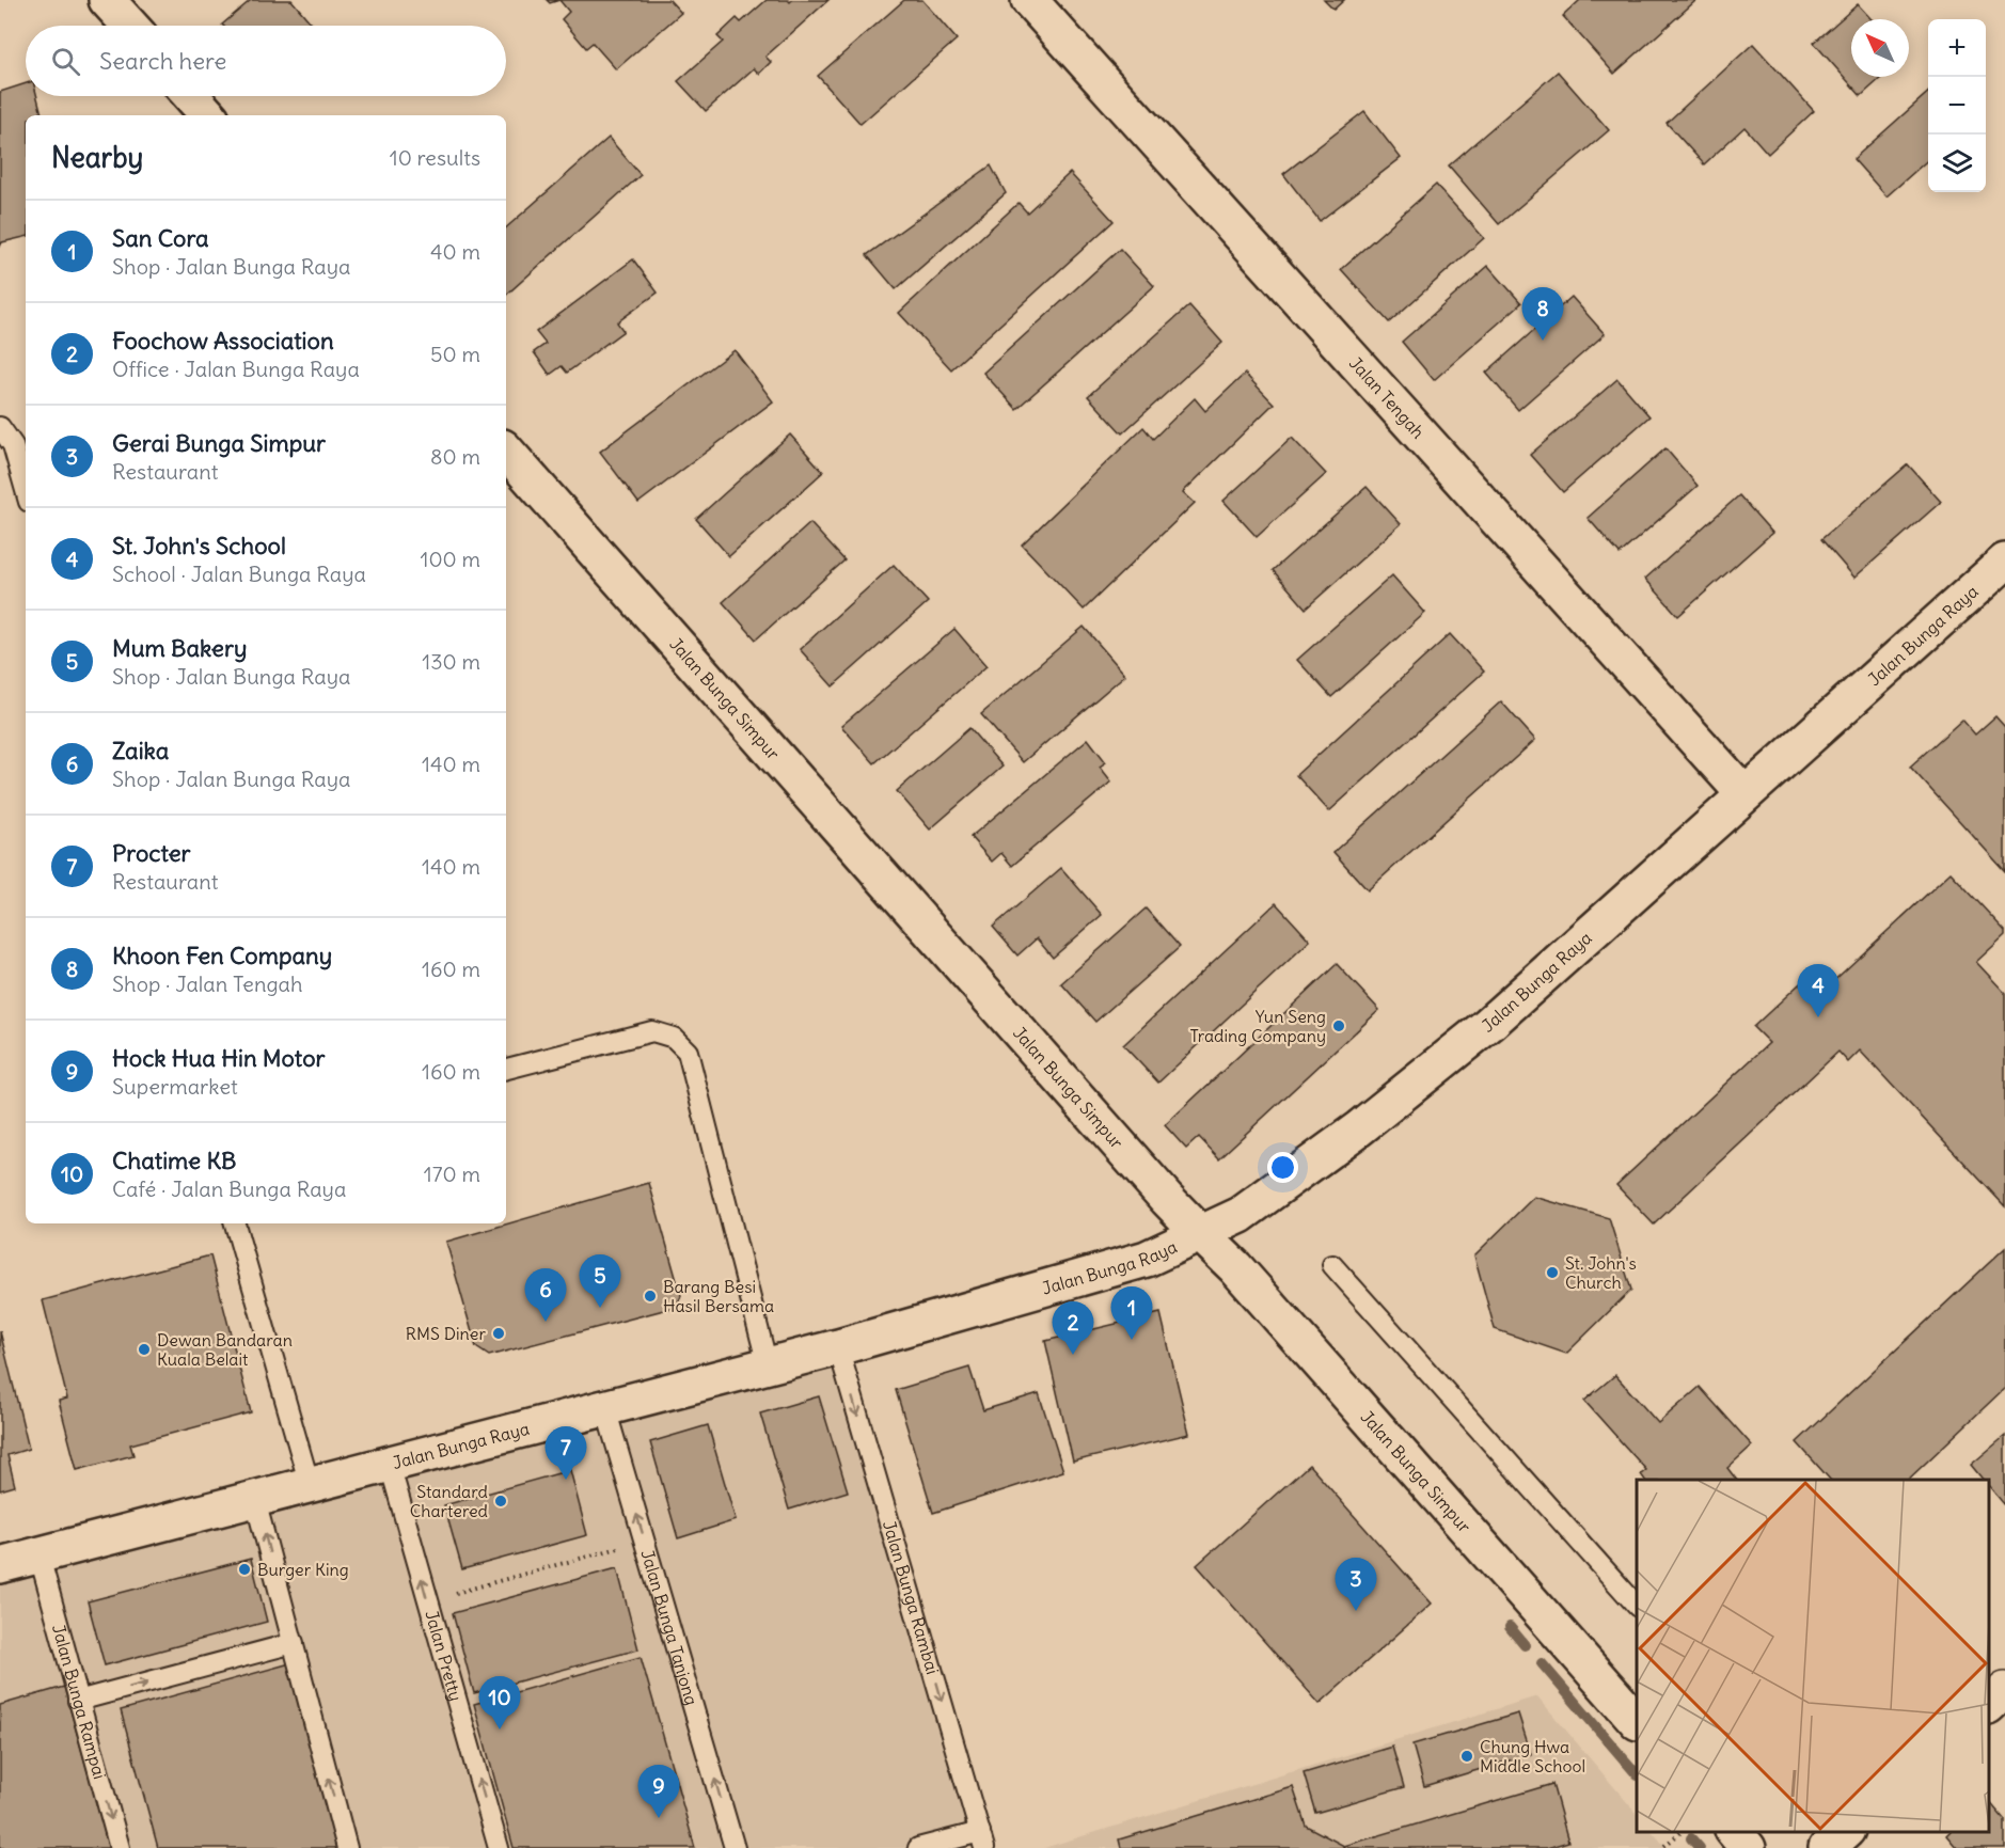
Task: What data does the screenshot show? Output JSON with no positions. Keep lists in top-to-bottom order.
{
  "streets": {
    "street": ["Jalan Tengah", "Jalan Bunga Raya", "Jalan Bunga Simpur"],
    "lane": [
      "Jalan Bunga Rambai",
      "Jalan Bunga Tanjong",
      "Jalan Pretty",
      "Jalan Bunga Rampai"
    ]
  },
  "crossings": [
    ["Jalan Tengah", "Jalan Bunga Raya"],
    ["Jalan Bunga Raya", "Jalan Bunga Simpur"],
    ["Jalan Bunga Raya", "Jalan Bunga Rambai"],
    ["Jalan Bunga Raya", "Jalan Bunga Tanjong"],
    ["Jalan Bunga Raya", "Jalan Pretty"],
    ["Jalan Bunga Raya", "Jalan Bunga Rampai"]
  ],
  "one_way": ["Jalan Bunga Rambai", "Jalan Bunga Tanjong", "Jalan Bunga Rampai"],
  "places": [
    "Yun Seng Trading Company",
    "St. John's Church",
    "Barang Besi Hasil Bersama",
    "RMS Diner",
    "Dewan Bandaran Kuala Belait",
    "Standard Chartered",
    "Burger King",
    "Chung Hwa Middle School"
  ],
  "north": "top left",
  "page": {
    "map_buttons": ["+", "−"],
    "search": "Search here",
    "heading": ["Nearby", "10 results"],
    "list": [
      {
        "mark": "1",
        "name": "San Cora",
        "note": "Shop · Jalan Bunga Raya",
        "value": "40 m"
      },
      {
        "mark": "2",
        "name": "Foochow Association",
        "note": "Office · Jalan Bunga Raya",
        "value": "50 m"
      },
      {
        "mark": "3",
        "name": "Gerai Bunga Simpur",
        "note": "Restaurant",
        "value": "80 m"
      },
      {
        "mark": "4",
        "name": "St. John's School",
        "note": "School · Jalan Bunga Raya",
        "value": "100 m"
      },
      {
        "mark": "5",
        "name": "Mum Bakery",
        "note": "Shop · Jalan Bunga Raya",
        "value": "130 m"
      },
      {
        "mark": "6",
        "name": "Zaika",
        "note": "Shop · Jalan Bunga Raya",
        "value": "140 m"
      },
      {
        "mark": "7",
        "name": "Procter",
        "note": "Restaurant",
        "value": "140 m"
      },
      {
        "mark": "8",
        "name": "Khoon Fen Company",
        "note": "Shop · Jalan Tengah",
        "value": "160 m"
      },
      {
        "mark": "9",
        "name": "Hock Hua Hin Motor",
        "note": "Supermarket",
        "value": "160 m"
      },
      {
        "mark": "10",
        "name": "Chatime KB",
        "note": "Café · Jalan Bunga Raya",
        "value": "170 m"
      }
    ],
    "pins": [
      "8",
      "4",
      "5",
      "6",
      "1",
      "2",
      "7",
      "3",
      "10",
      "9"
    ]
  }
}
